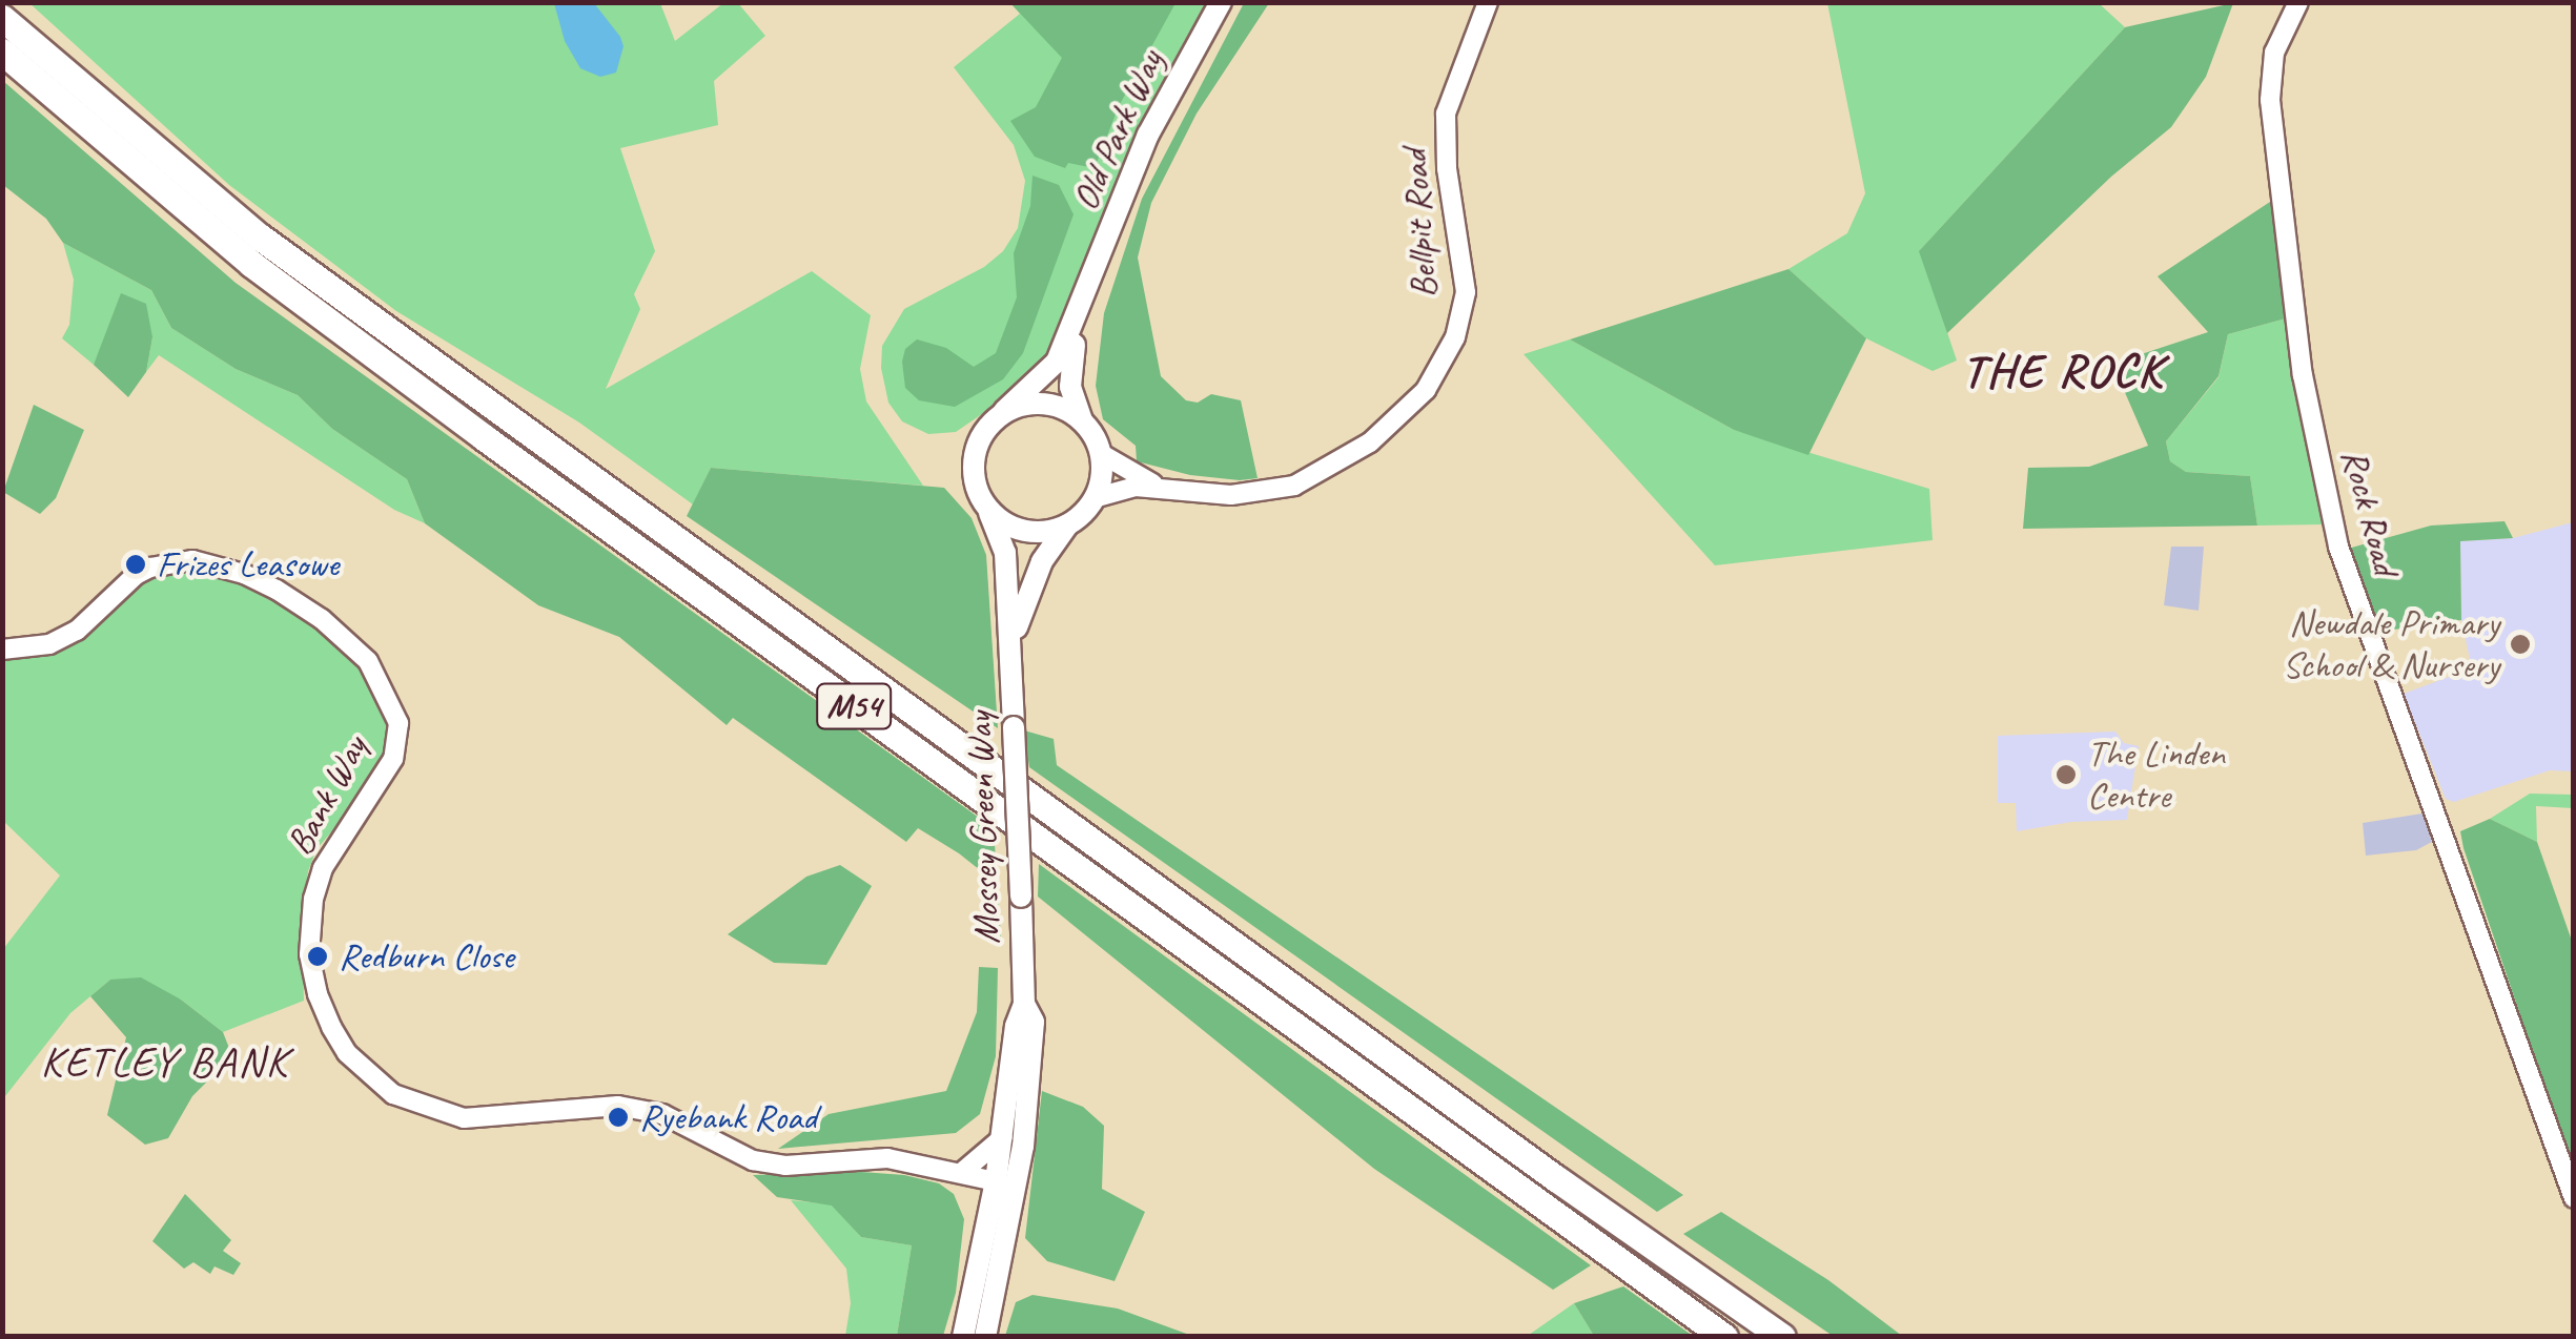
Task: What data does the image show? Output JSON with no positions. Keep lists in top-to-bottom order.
{
  "streets": {
    "highway": ["M54"],
    "main road": ["Old Park Way", "Mossey Green Way"],
    "street": ["Bellpit Road", "Rock Road", "Bank Way"]
  },
  "crossings": [
    ["Old Park Way", "Bellpit Road"],
    ["Old Park Way", "Mossey Green Way"],
    ["Bellpit Road", "Mossey Green Way"],
    ["Bank Way", "Mossey Green Way"]
  ],
  "districts": ["THE ROCK", "KETLEY BANK"],
  "places": [
    "Frizes Leasowe",
    "Newdale Primary School & Nursery",
    "The Linden Centre",
    "Redburn Close",
    "Ryebank Road"
  ]
}
